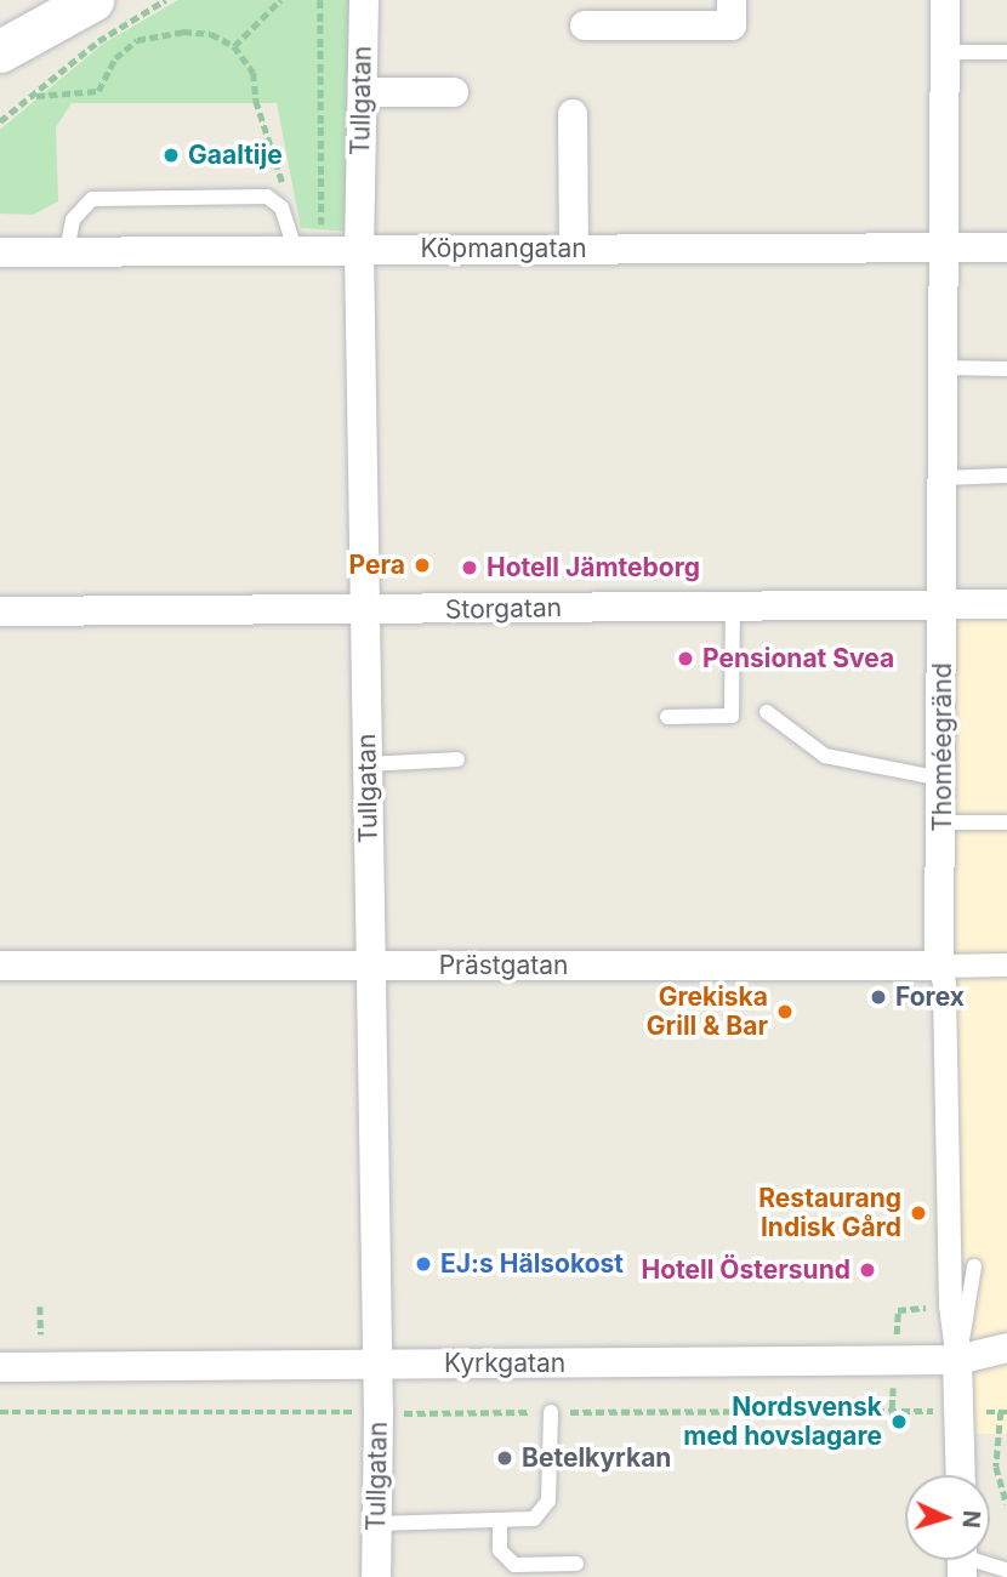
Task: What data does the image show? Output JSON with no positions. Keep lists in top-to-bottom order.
{
  "streets": {
    "street": [
      "Tullgatan",
      "Köpmangatan",
      "Storgatan",
      "Thoméegränd",
      "Prästgatan",
      "Kyrkgatan"
    ]
  },
  "crossings": [
    ["Tullgatan", "Köpmangatan"],
    ["Tullgatan", "Storgatan"],
    ["Tullgatan", "Prästgatan"],
    ["Tullgatan", "Kyrkgatan"],
    ["Köpmangatan", "Thoméegränd"],
    ["Storgatan", "Thoméegränd"],
    ["Thoméegränd", "Prästgatan"],
    ["Thoméegränd", "Kyrkgatan"]
  ],
  "places": [
    "Gaaltije",
    "Pera",
    "Hotell Jämteborg",
    "Pensionat Svea",
    "Forex",
    "Grekiska Grill & Bar",
    "Restaurang Indisk Gård",
    "EJ:s Hälsokost",
    "Hotell Östersund",
    "Nordsvensk med hovslagare",
    "Betelkyrkan"
  ],
  "north": "right"
}
